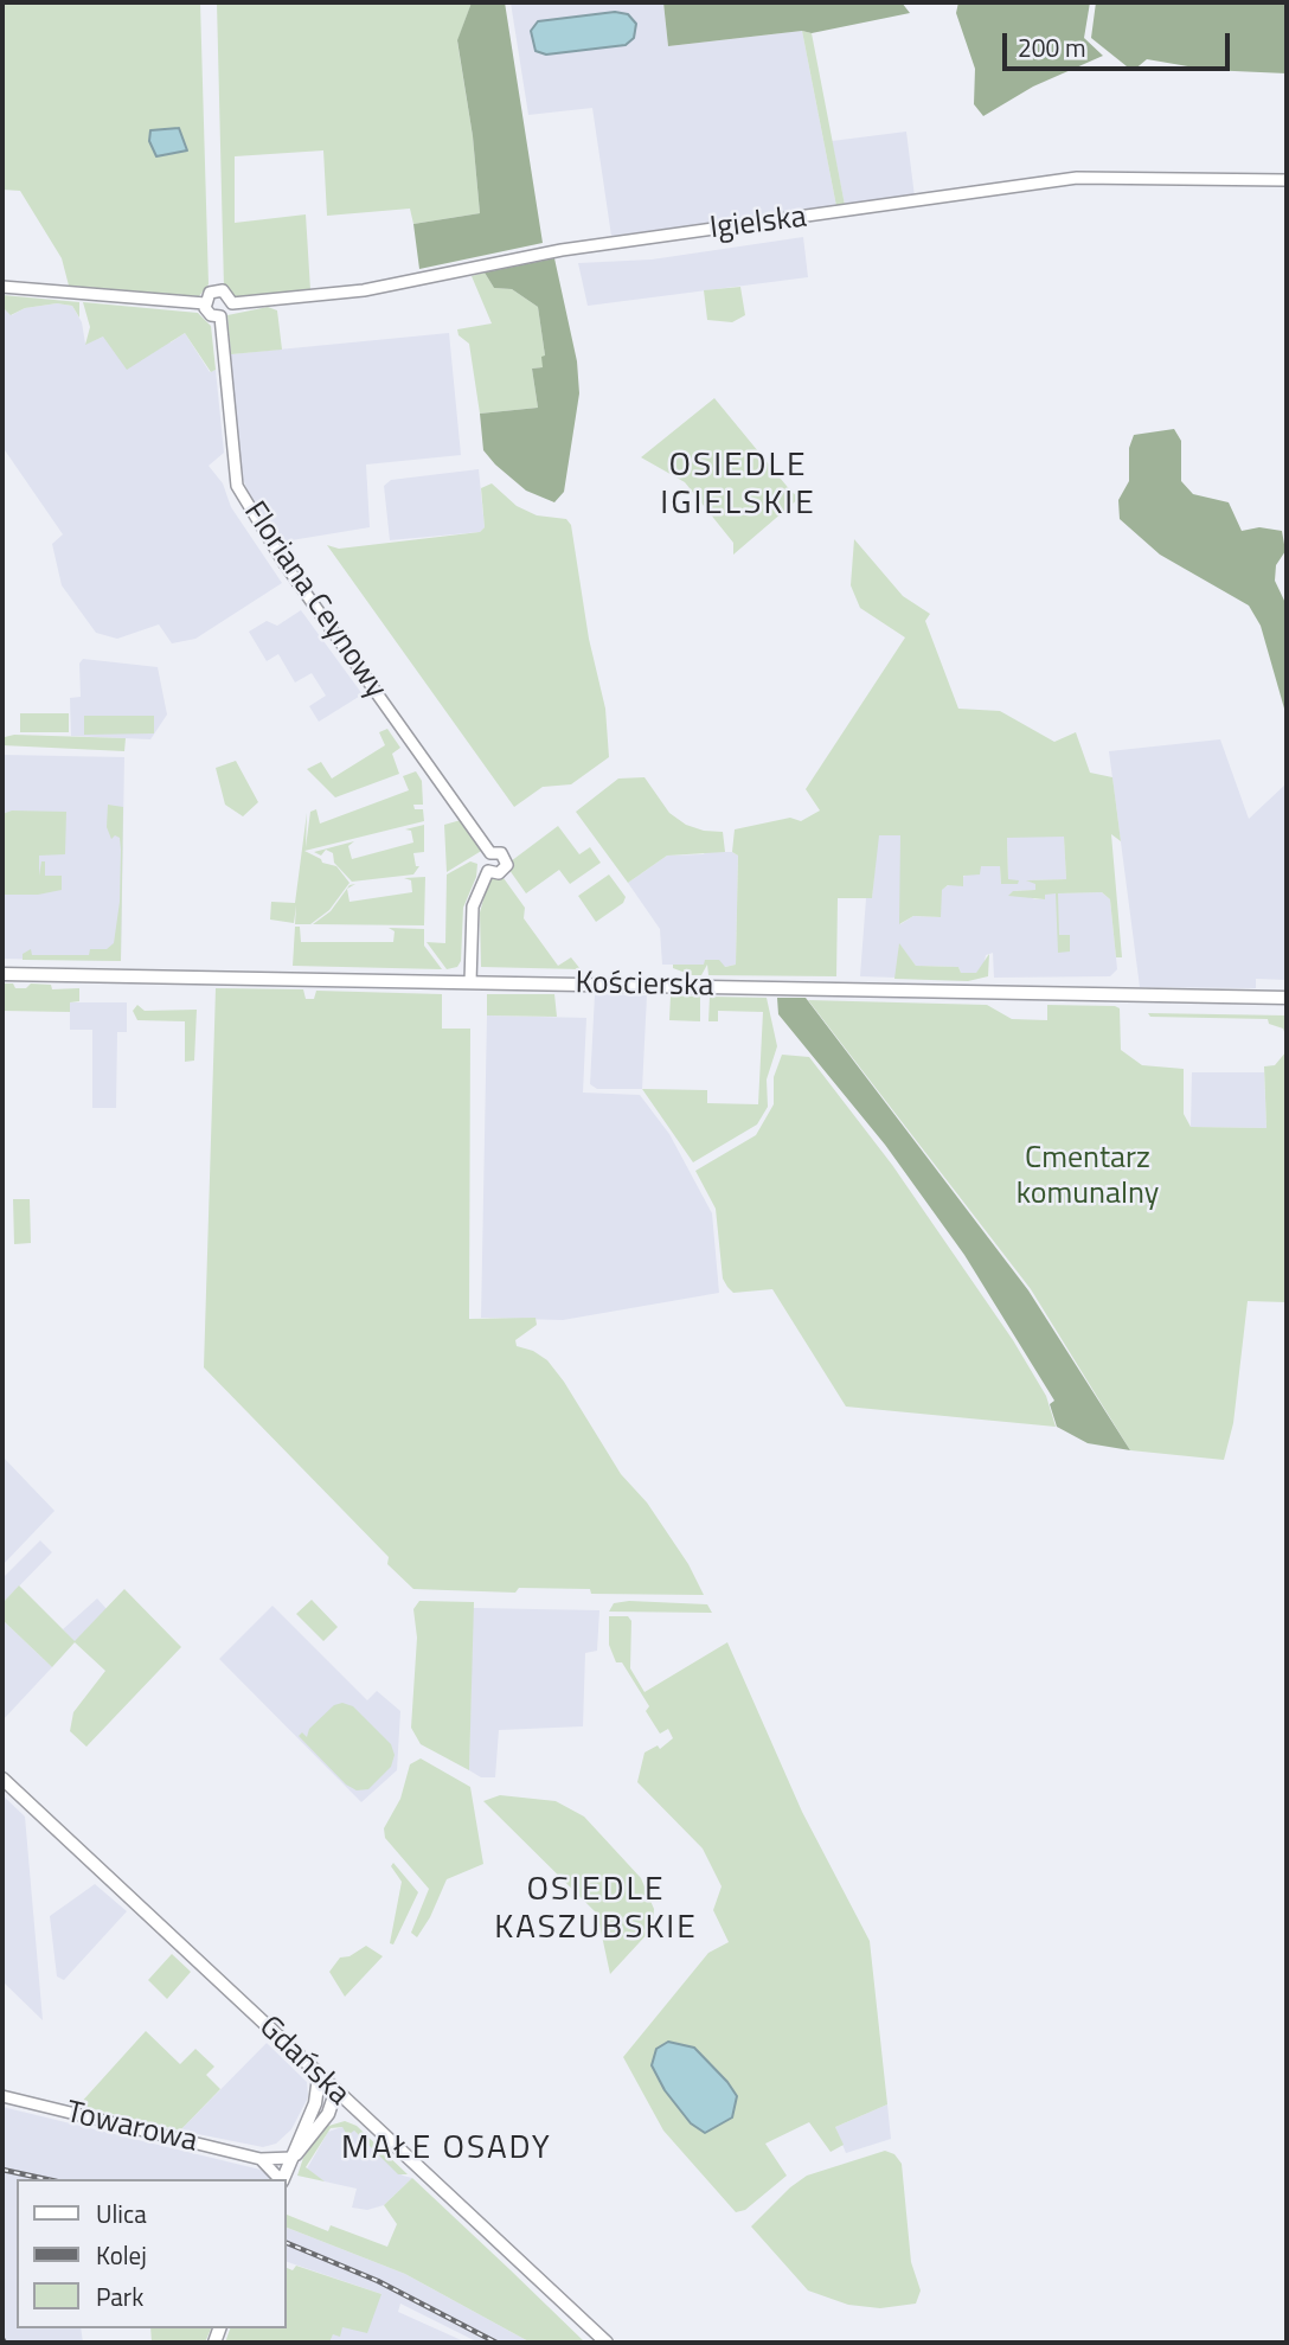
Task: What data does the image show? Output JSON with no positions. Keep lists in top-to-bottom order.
{
  "streets": {
    "main road": ["Kościerska", "Gdańska"],
    "street": ["Igielska", "Floriana Ceynowy", "Towarowa"]
  },
  "crossings": [
    ["Igielska", "Floriana Ceynowy"]
  ],
  "districts": ["OSIEDLE IGIELSKIE", "OSIEDLE KASZUBSKIE", "MAŁE OSADY"],
  "parks": ["Cmentarz komunalny"],
  "legend": ["Ulica", "Kolej", "Park"],
  "scale_bar": "200 m"
}
